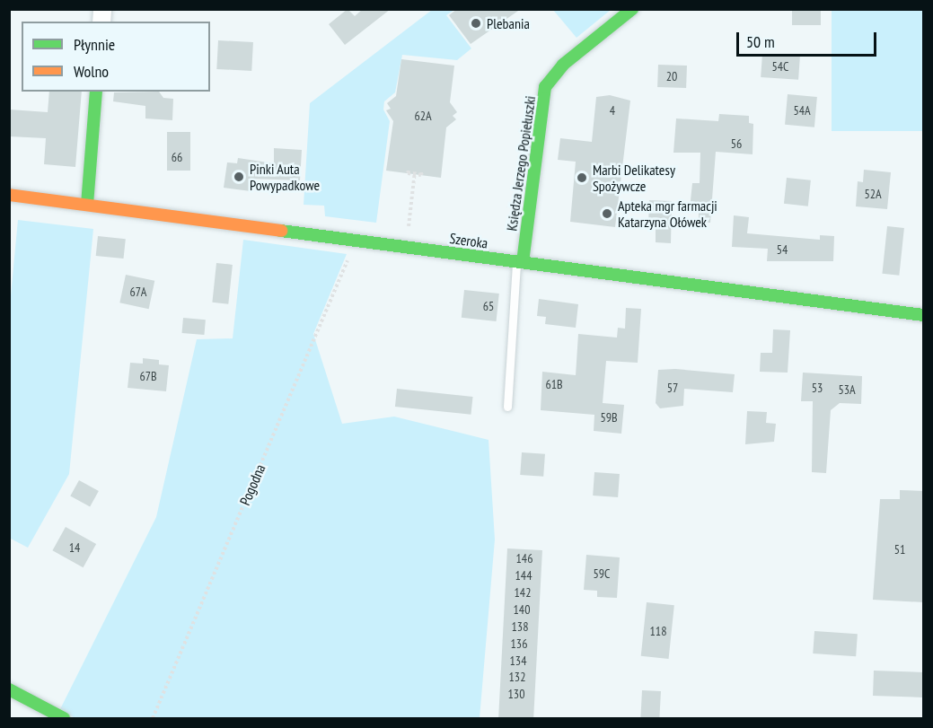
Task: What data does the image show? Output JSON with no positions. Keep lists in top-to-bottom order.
{
  "streets": {
    "street": ["Księdza Jerzego Popiełuszki", "Szeroka"],
    "path": ["Pogodna"]
  },
  "crossings": [
    ["Księdza Jerzego Popiełuszki", "Szeroka"]
  ],
  "places": [
    "Plebania",
    "Pinki Auta Powypadkowe",
    "Marbi Delikatesy Spożywcze",
    "Apteka mgr farmacji Katarzyna Ołówek"
  ],
  "house_numbers": [
    "54C",
    "20",
    "4",
    "54A",
    "62A",
    "56",
    "66",
    "52A",
    "54",
    "67A",
    "65",
    "67B",
    "61B",
    "57",
    "53",
    "53A",
    "59B",
    "14",
    "51",
    "146",
    "59C",
    "144",
    "142",
    "140",
    "138",
    "118",
    "136",
    "134",
    "132",
    "130"
  ],
  "legend": ["Płynnie", "Wolno"],
  "scale_bar": "50 m"
}
